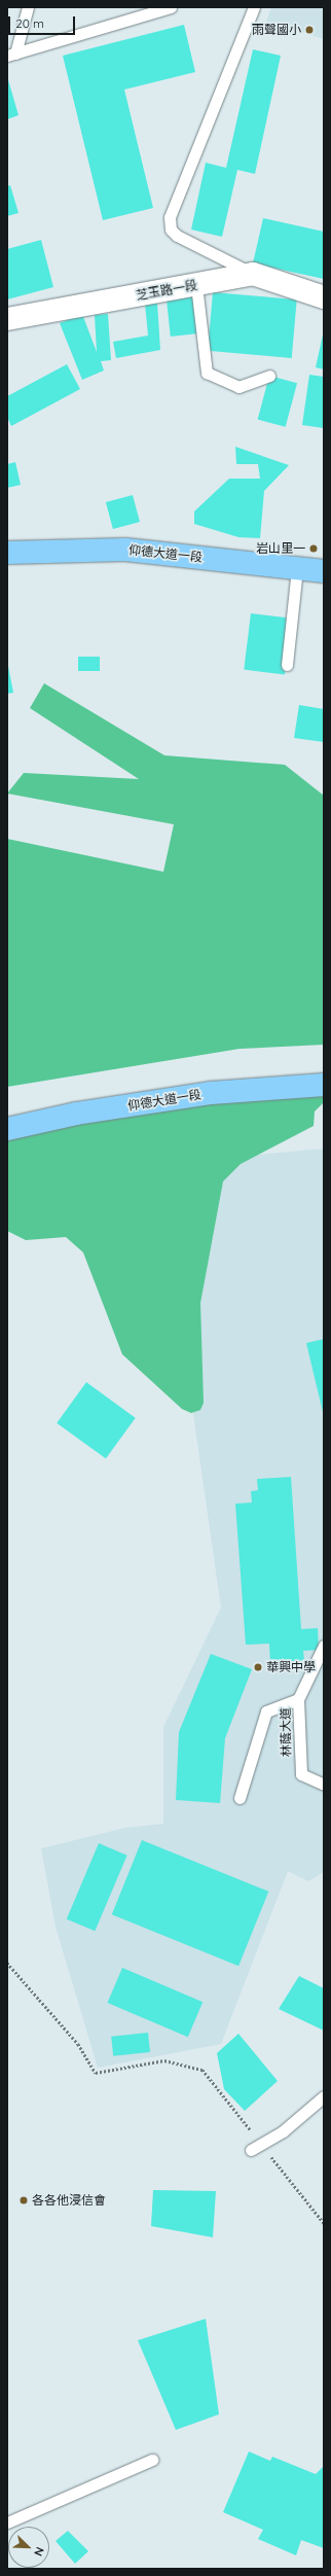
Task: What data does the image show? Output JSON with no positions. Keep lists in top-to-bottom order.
{
  "streets": {
    "main road": ["仰德大道一段"],
    "street": ["芝玉路一段"],
    "lane": ["林蔭大道"]
  },
  "places": [
    "雨聲國小",
    "岩山里一",
    "華興中學",
    "各各他浸信會"
  ],
  "scale_bar": "20 m",
  "north": "bottom right"
}
